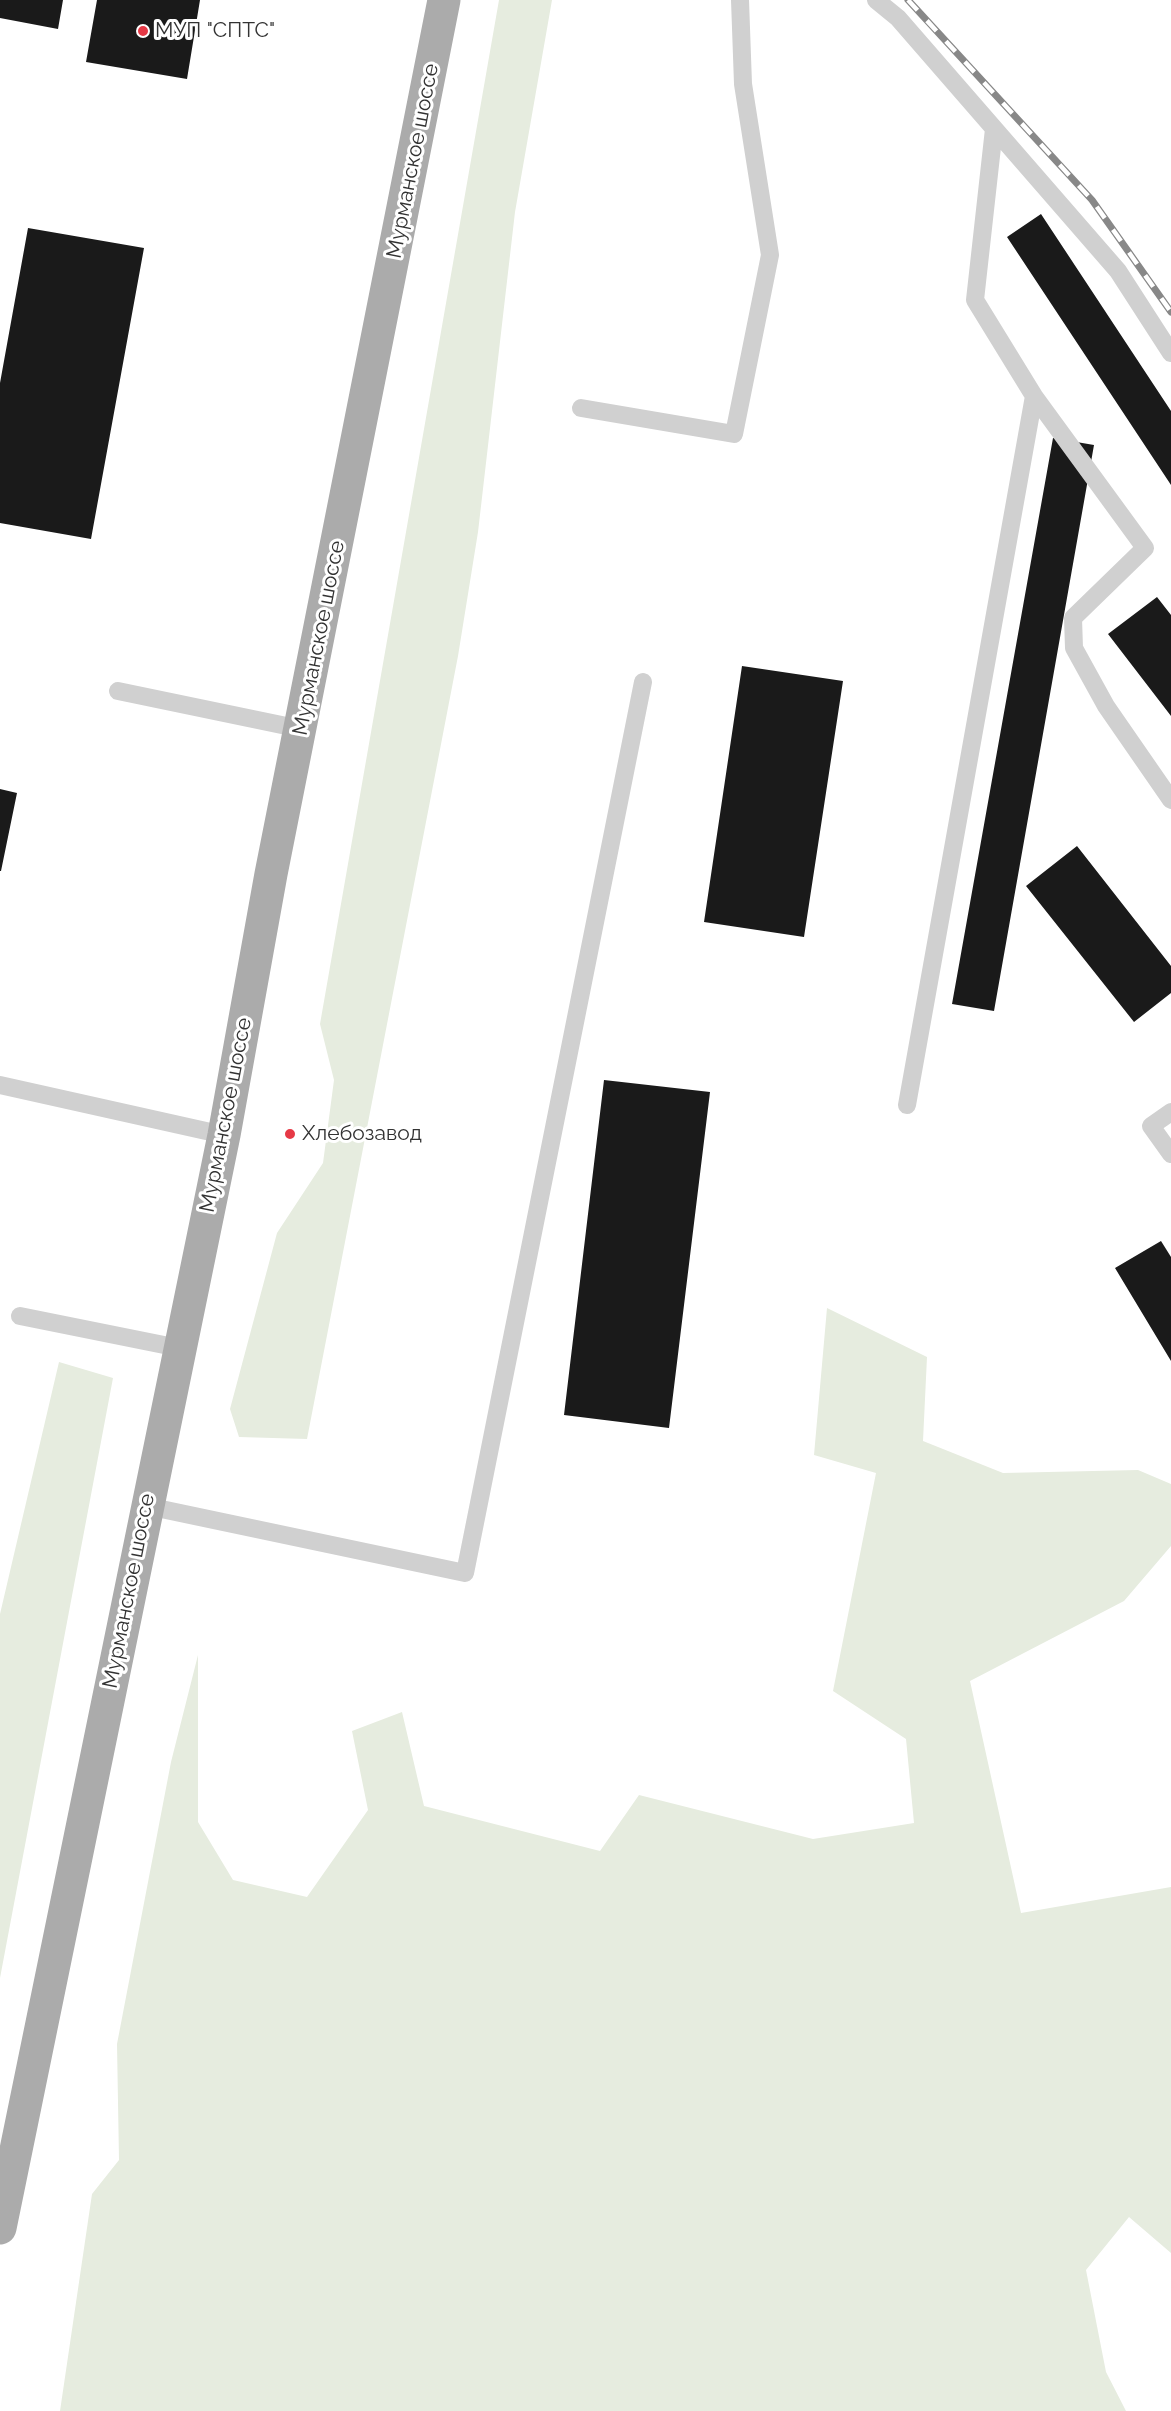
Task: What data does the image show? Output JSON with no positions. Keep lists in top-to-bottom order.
{
  "streets": {
    "main road": ["Мурманское шоссе"]
  },
  "places": ["МУП \"СПТС\"", "Хлебозавод"]
}
